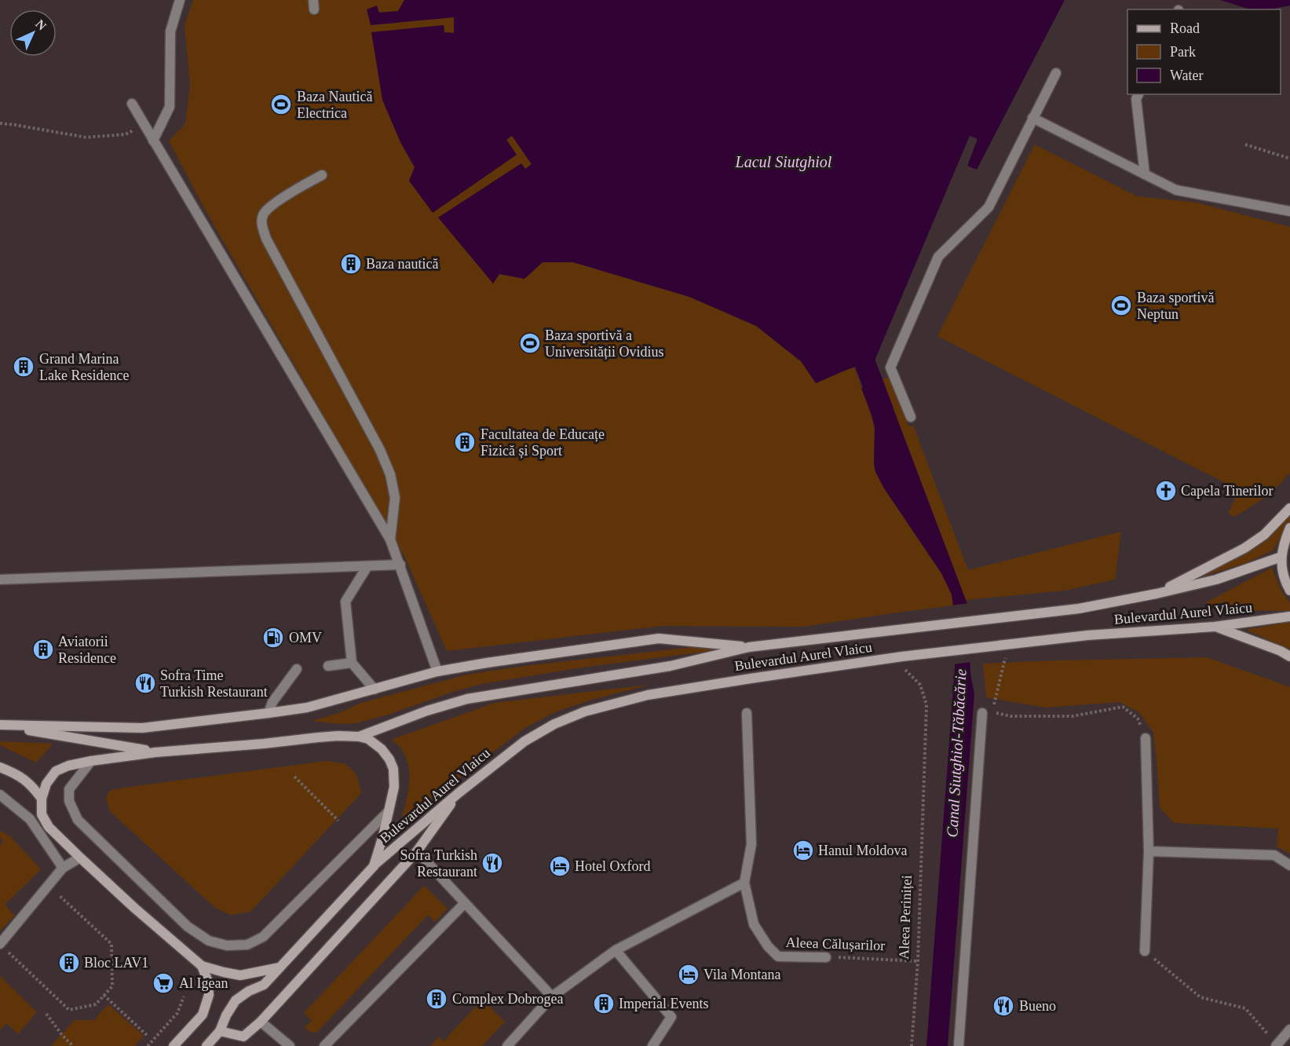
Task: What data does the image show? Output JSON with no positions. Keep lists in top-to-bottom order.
{
  "streets": {
    "main road": ["Bulevardul Aurel Vlaicu"],
    "street": ["Aleea Călușarilor"],
    "path": ["Aleea Periniței"]
  },
  "crossings": [
    ["Aleea Periniței", "Aleea Călușarilor"]
  ],
  "water": ["Lacul Siutghiol", "Canal Siutghiol-Tăbăcărie"],
  "places": {
    "sports": ["Baza Nautică Electrica", "Baza sportivă Neptun", "Baza sportivă a Universității Ovidius"],
    "building": [
      "Baza nautică",
      "Grand Marina Lake Residence",
      "Facultatea de Educațe Fizică și Sport",
      "Aviatorii Residence",
      "Bloc LAV1",
      "Complex Dobrogea",
      "Imperial Events"
    ],
    "church": ["Capela Tinerilor"],
    "fuel station": ["OMV"],
    "restaurant": ["Sofra Time Turkish Restaurant", "Sofra Turkish Restaurant", "Bueno"],
    "hotel": ["Hanul Moldova", "Hotel Oxford", "Vila Montana"],
    "supermarket": ["Al Igean"]
  },
  "legend": ["Road", "Park", "Water"],
  "north": "top right"
}
